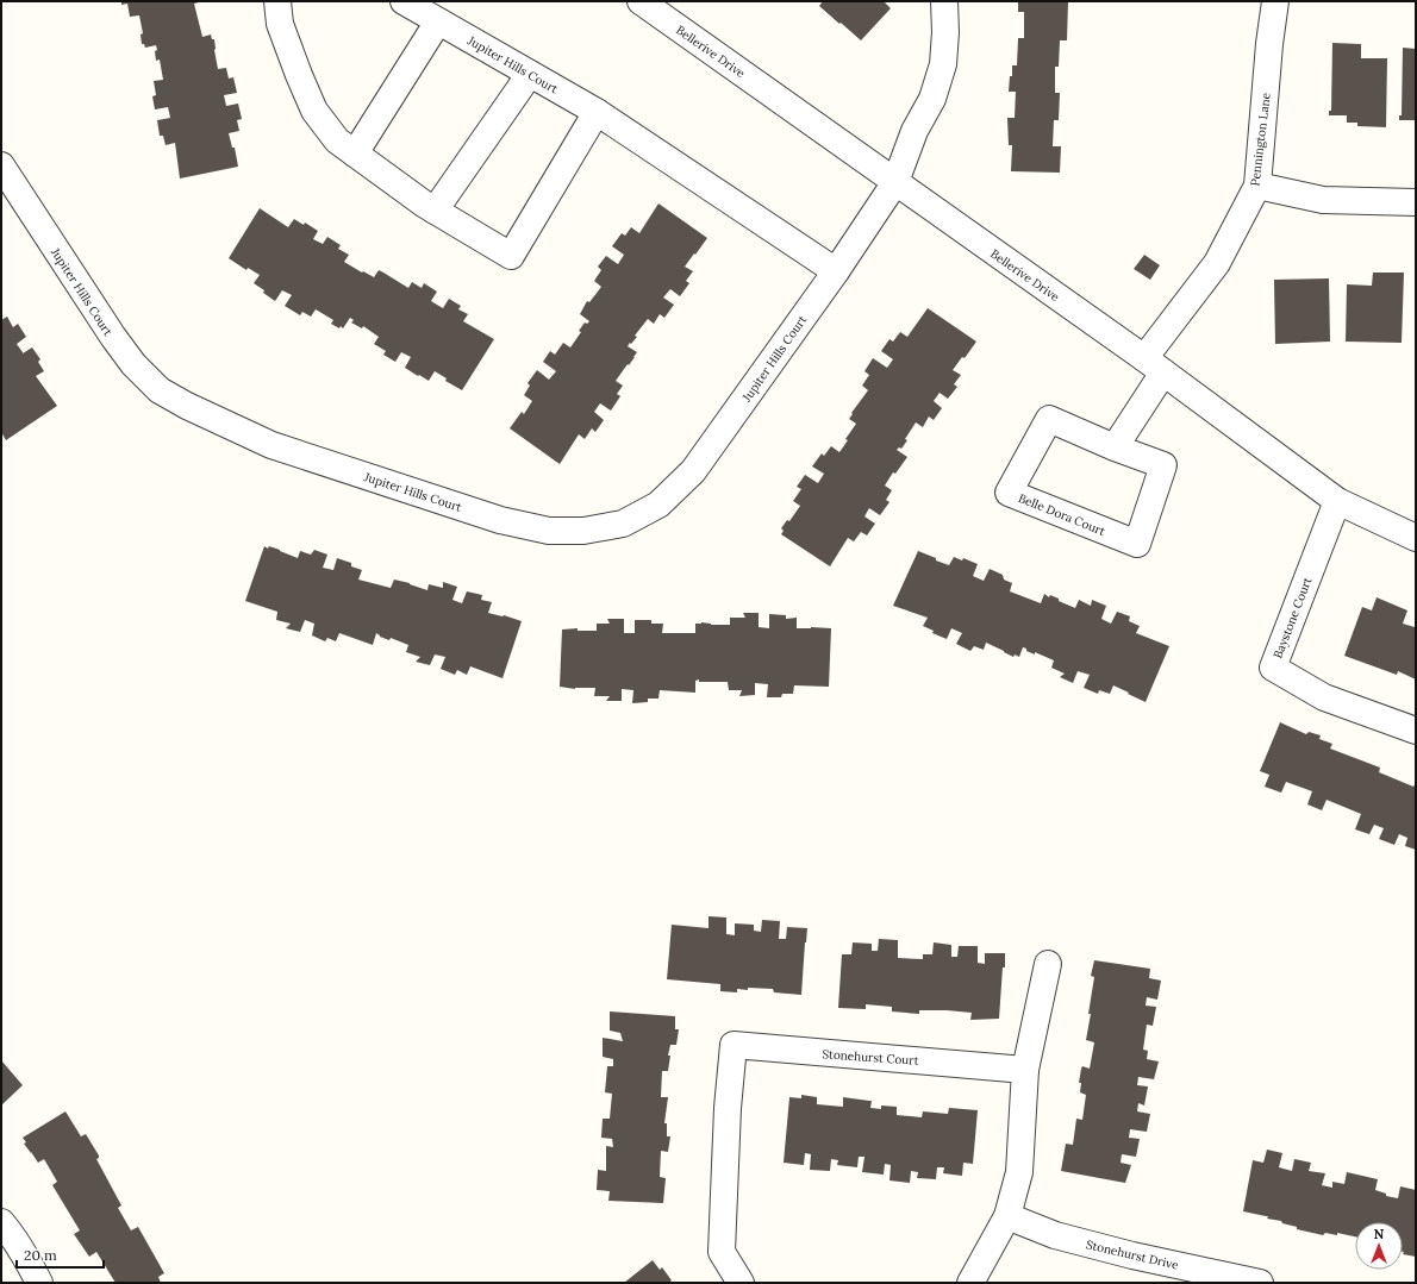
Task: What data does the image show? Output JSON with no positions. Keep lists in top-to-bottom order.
{
  "streets": {
    "street": [
      "Bellerive Drive",
      "Jupiter Hills Court",
      "Pennington Lane",
      "Belle Dora Court",
      "Baystone Court",
      "Stonehurst Court",
      "Stonehurst Drive"
    ]
  },
  "crossings": [
    ["Bellerive Drive", "Jupiter Hills Court"],
    ["Bellerive Drive", "Pennington Lane"],
    ["Bellerive Drive", "Baystone Court"]
  ],
  "scale_bar": "20 m",
  "north": "top"
}
